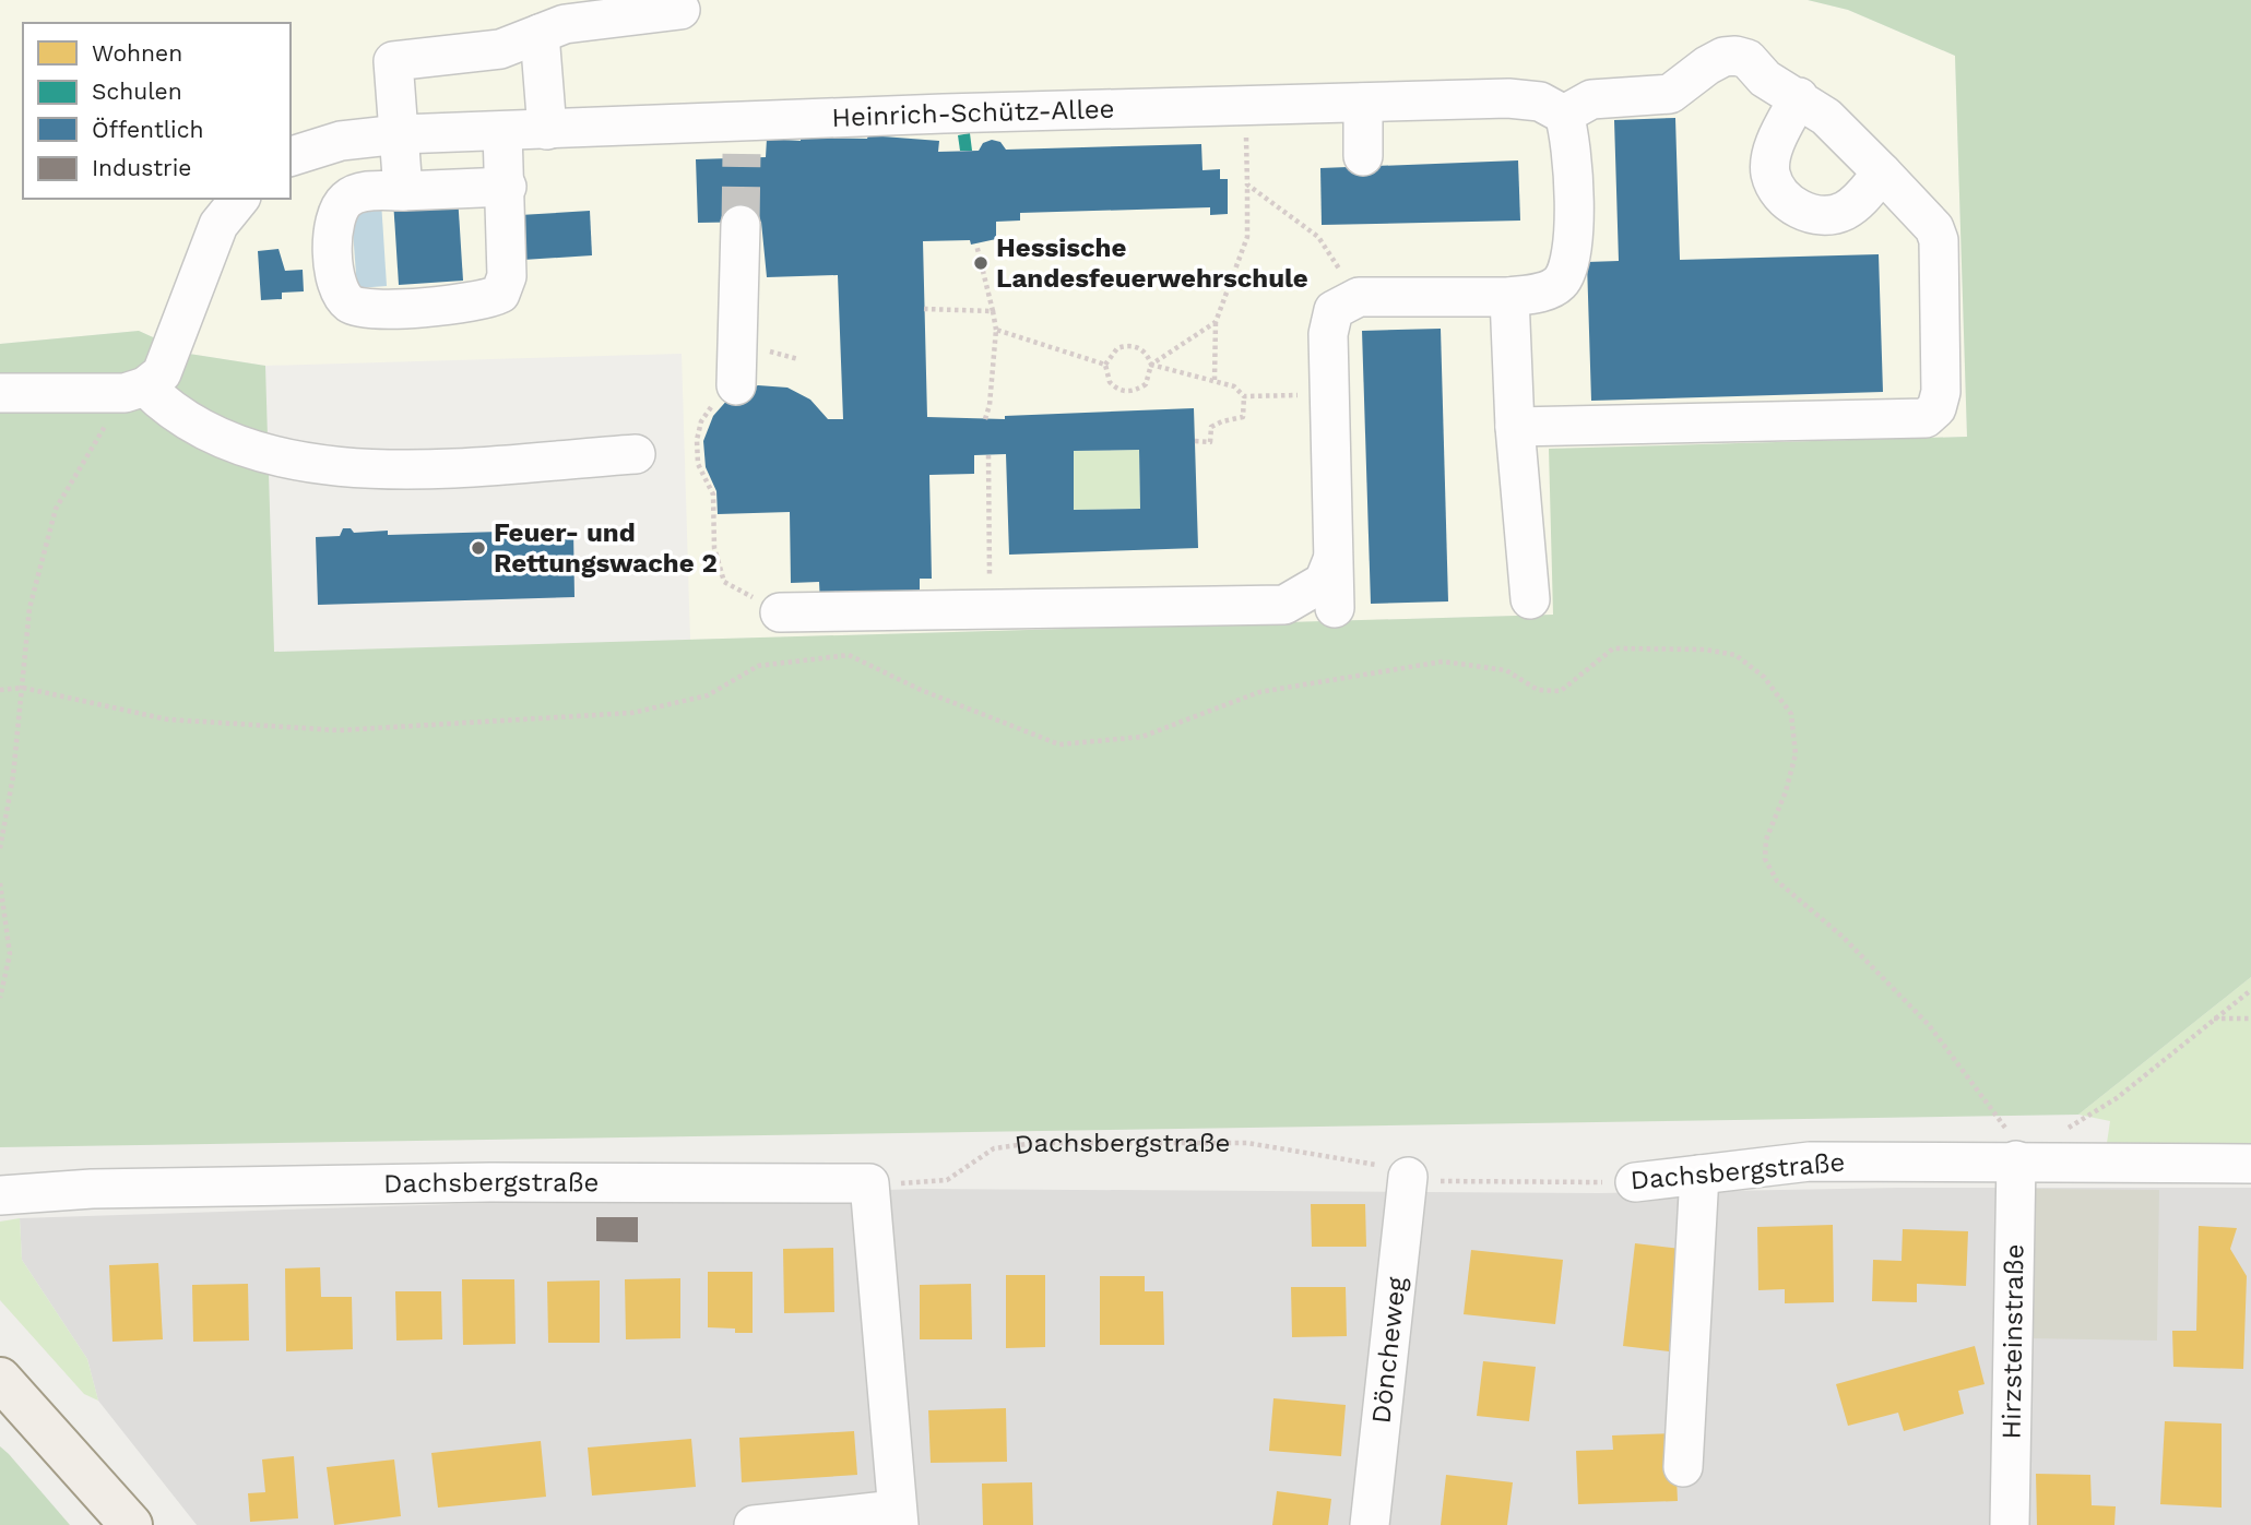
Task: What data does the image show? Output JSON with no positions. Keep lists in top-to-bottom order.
{
  "streets": {
    "street": [
      "Heinrich-Schütz-Allee",
      "Dachsbergstraße",
      "Hirzsteinstraße",
      "Döncheweg"
    ]
  },
  "crossings": [
    ["Dachsbergstraße", "Hirzsteinstraße"],
    ["Dachsbergstraße", "Döncheweg"]
  ],
  "places": ["Hessische Landesfeuerwehrschule", "Feuer- und Rettungswache 2"],
  "legend": [
    "Wohnen",
    "Schulen",
    "Öffentlich",
    "Industrie"
  ]
}
